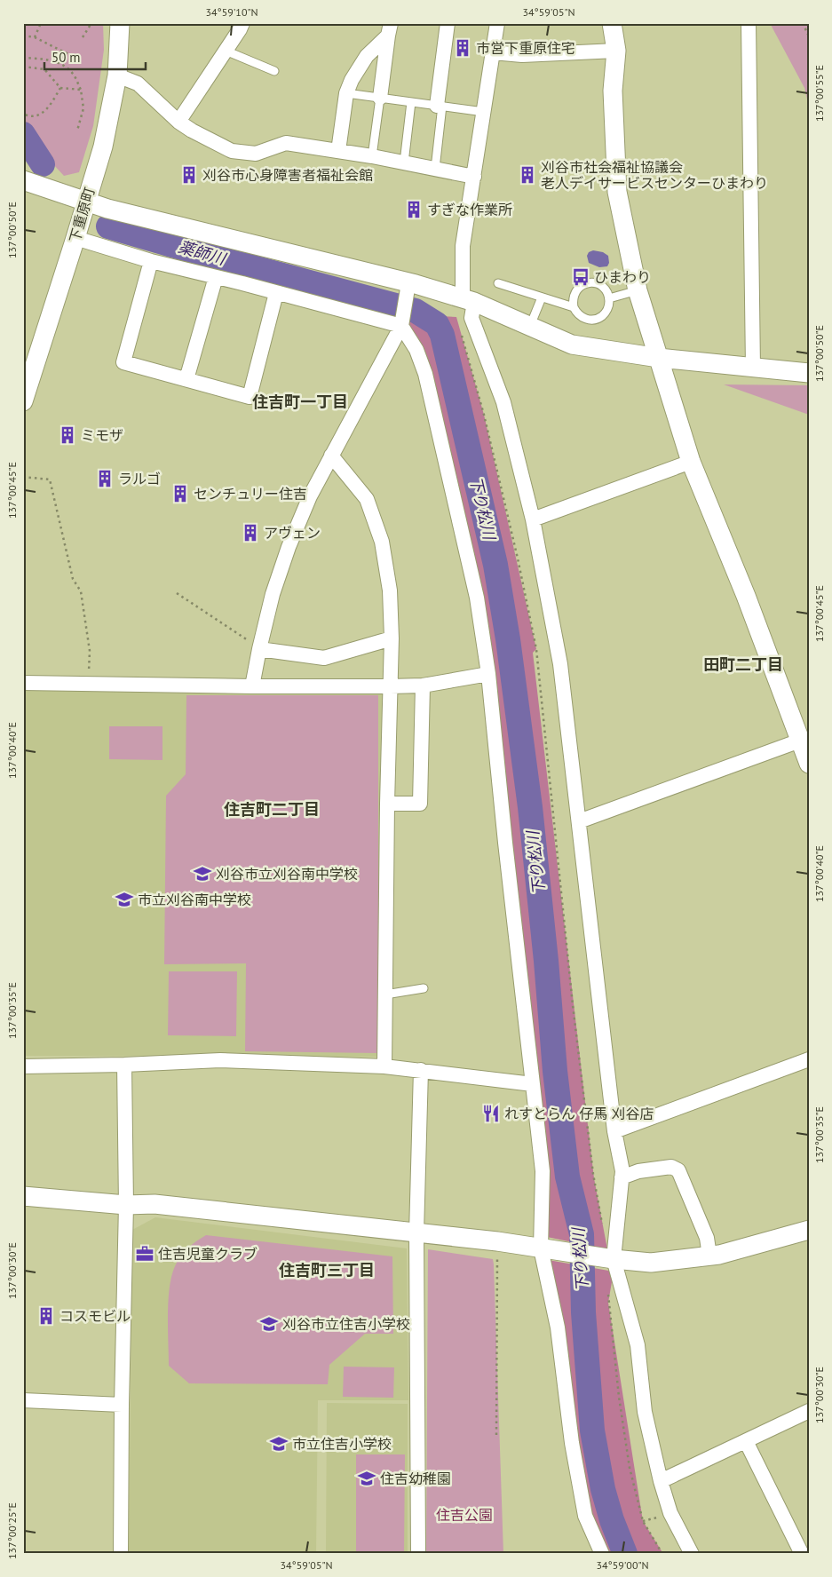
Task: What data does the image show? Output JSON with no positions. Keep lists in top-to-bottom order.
{
  "streets": {
    "street": ["下重原町"]
  },
  "districts": [
    "住吉町一丁目",
    "田町二丁目",
    "住吉町二丁目",
    "住吉町三丁目"
  ],
  "water": ["薬師川", "下り松川"],
  "parks": ["住吉公園"],
  "places": {
    "building": [
      "市営下重原住宅",
      "刈谷市心身障害者福祉会館",
      "刈谷市社会福祉協議会 老人デイサービスセンターひまわり",
      "すぎな作業所",
      "ミモザ",
      "ラルゴ",
      "センチュリー住吉",
      "アヴェン",
      "コスモビル"
    ],
    "bus stop": ["ひまわり"],
    "school or university": [
      "刈谷市立刈谷南中学校",
      "市立刈谷南中学校",
      "刈谷市立住吉小学校",
      "市立住吉小学校",
      "住吉幼稚園"
    ],
    "restaurant": ["れすとらん 仔馬 刈谷店"],
    "office": ["住吉児童クラブ"]
  },
  "scale_bar": "50 m",
  "coordinates": [
    "34°59'10\"N",
    "34°59'05\"N",
    "137°00'55\"E",
    "137°00'50\"E",
    "137°00'45\"E",
    "137°00'40\"E",
    "137°00'35\"E",
    "137°00'30\"E",
    "137°00'25\"E",
    "34°59'00\"N"
  ]
}
